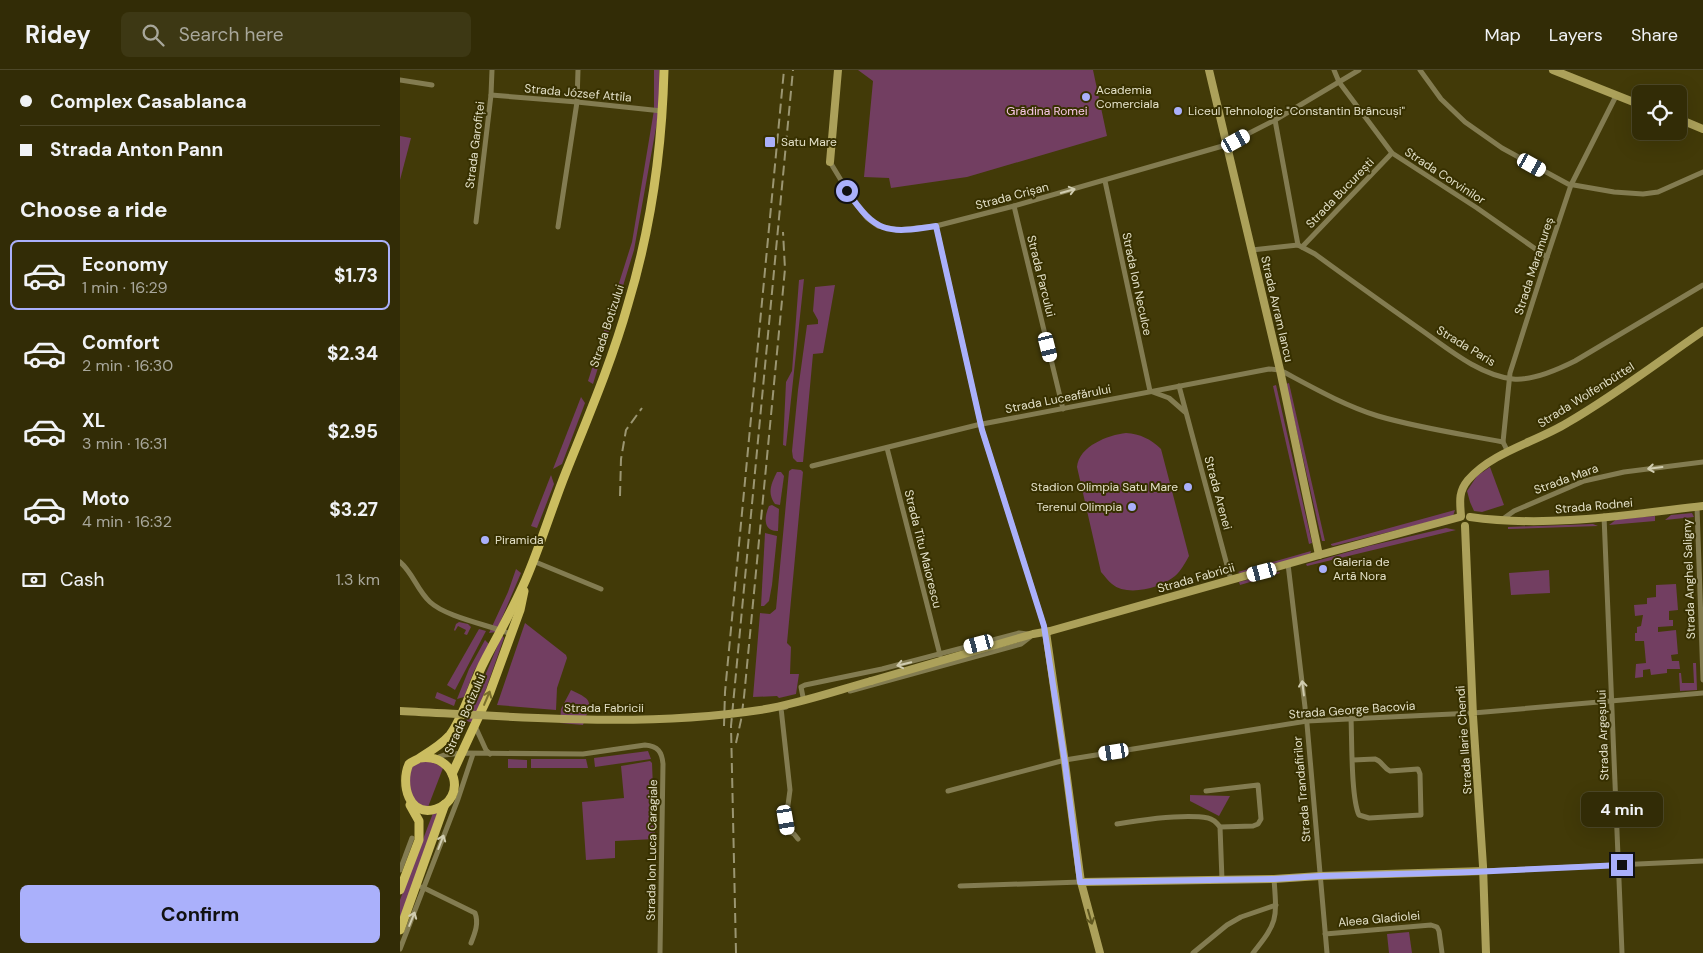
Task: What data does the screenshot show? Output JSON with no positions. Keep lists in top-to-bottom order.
{
  "streets": {
    "main road": [
      "Strada Avram Iancu",
      "Strada Botizului",
      "Strada Wolfenbüttel",
      "Strada Rodnei",
      "Strada Fabricii",
      "Strada Ilarie Chendi"
    ],
    "street": [
      "Strada József Attila",
      "Strada Garofiței",
      "Strada Corvinilor",
      "Strada București",
      "Strada Crișan",
      "Strada Maramureș",
      "Strada Parcului",
      "Strada Ion Neculce",
      "Strada Paris",
      "Strada Luceafărului",
      "Strada Mara",
      "Strada Arenei",
      "Strada Titu Maiorescu",
      "Strada Anghel Saligny",
      "Strada George Bacovia",
      "Strada Argeșului",
      "Strada Trandafirilor",
      "Strada Ion Luca Caragiale",
      "Aleea Gladiolei"
    ]
  },
  "crossings": [
    ["Strada József Attila", "Strada Garofiței"],
    ["Strada József Attila", "Strada Botizului"],
    ["Strada Corvinilor", "Strada București"],
    ["Strada Corvinilor", "Strada Crișan"],
    ["Strada Corvinilor", "Strada Maramureș"],
    ["Strada București", "Strada Paris"],
    ["Strada Crișan", "Strada Parcului"],
    ["Strada Crișan", "Strada Ion Neculce"],
    ["Strada Crișan", "Strada Avram Iancu"],
    ["Strada Maramureș", "Strada Paris"],
    ["Strada Parcului", "Strada Luceafărului"],
    ["Strada Ion Neculce", "Strada Luceafărului"],
    ["Strada Avram Iancu", "Strada Luceafărului"],
    ["Strada Avram Iancu", "Strada Fabricii"],
    ["Strada Wolfenbüttel", "Strada Rodnei"],
    ["Strada Wolfenbüttel", "Strada Fabricii"],
    ["Strada Wolfenbüttel", "Strada Ilarie Chendi"],
    ["Strada Luceafărului", "Strada Arenei"],
    ["Strada Luceafărului", "Strada Titu Maiorescu"],
    ["Strada Mara", "Strada Rodnei"],
    ["Strada Arenei", "Strada Fabricii"],
    ["Strada Rodnei", "Strada Fabricii"],
    ["Strada Rodnei", "Strada Anghel Saligny"],
    ["Strada Rodnei", "Strada Argeșului"],
    ["Strada Rodnei", "Strada Ilarie Chendi"],
    ["Strada Titu Maiorescu", "Strada Fabricii"],
    ["Strada Fabricii", "Strada Ilarie Chendi"],
    ["Strada Fabricii", "Strada Trandafirilor"],
    ["Strada George Bacovia", "Strada Argeșului"],
    ["Strada George Bacovia", "Strada Ilarie Chendi"],
    ["Strada George Bacovia", "Strada Trandafirilor"],
    ["Strada Trandafirilor", "Aleea Gladiolei"]
  ],
  "one_way": ["Strada Mara", "Strada Trandafirilor"],
  "parks": ["Grădina Romei"],
  "places": {
    "other": [
      "Academia Comerciala",
      "Liceul Tehnologic \"Constantin Brâncuși\"",
      "Stadion Olimpia Satu Mare",
      "Terenul Olimpia",
      "Piramida",
      "Galeria de Artă Nora"
    ],
    "transit": ["Satu Mare"]
  },
  "page": {
    "header": "Ridey",
    "search": "Search here",
    "nav": ["Map", "Layers", "Share"],
    "banner": ["Complex Casablanca", "Strada Anton Pann"],
    "heading": "Choose a ride",
    "list": [
      {
        "name": "Economy",
        "note": "1 min · 16:29",
        "value": "$1.73"
      },
      {
        "name": "Comfort",
        "note": "2 min · 16:30",
        "value": "$2.34"
      },
      {
        "name": "XL",
        "note": "3 min · 16:31",
        "value": "$2.95"
      },
      {
        "name": "Moto",
        "note": "4 min · 16:32",
        "value": "$3.27"
      }
    ],
    "pay": ["Cash", "1.3 km"],
    "bubble": "4 min",
    "buttons": "Confirm"
  }
}
